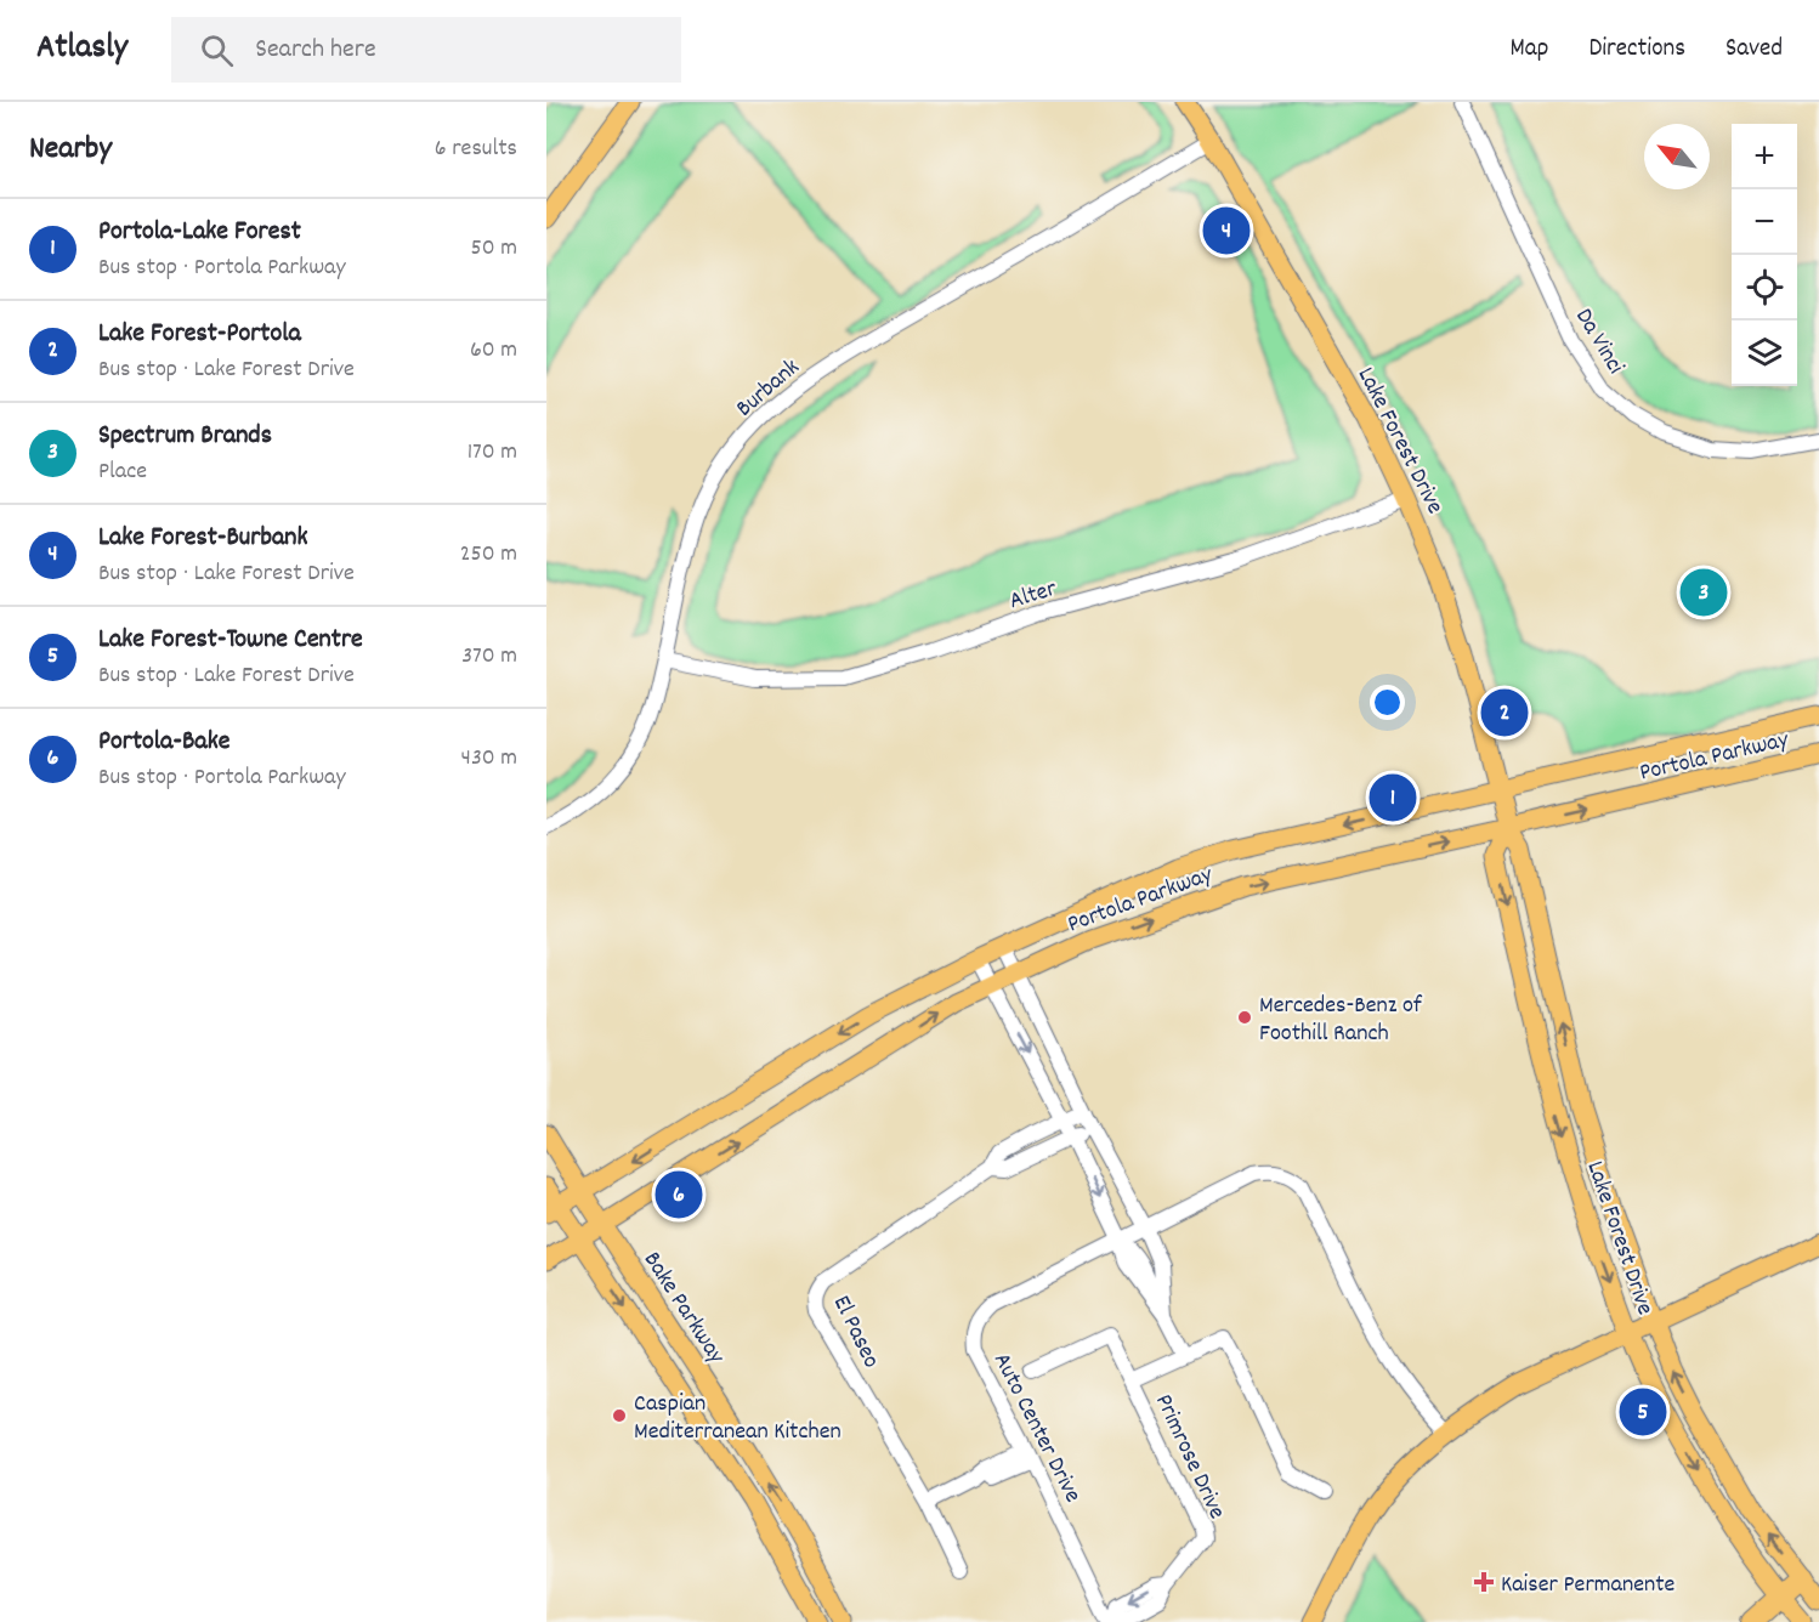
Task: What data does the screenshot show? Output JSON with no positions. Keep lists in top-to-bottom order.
{
  "streets": {
    "main road": ["Lake Forest Drive", "Portola Parkway", "Bake Parkway"],
    "street": [
      "Da Vinci",
      "Burbank",
      "Alter",
      "El Paseo",
      "Auto Center Drive",
      "Primrose Drive"
    ]
  },
  "crossings": [
    ["Burbank", "Lake Forest Drive"],
    ["Burbank", "Alter"],
    ["Lake Forest Drive", "Alter"],
    ["Lake Forest Drive", "Portola Parkway"],
    ["Portola Parkway", "Bake Parkway"],
    ["Auto Center Drive", "Primrose Drive"]
  ],
  "places": {
    "other": ["Mercedes-Benz of Foothill Ranch", "Caspian Mediterranean Kitchen"],
    "health": ["Kaiser Permanente"]
  },
  "north": "top left",
  "page": {
    "header": "Atlasly",
    "search": "Search here",
    "nav": ["Map", "Directions", "Saved"],
    "heading": ["Nearby", "6 results"],
    "map_buttons": ["+", "−"],
    "list": [
      {
        "mark": "1",
        "name": "Portola-Lake Forest",
        "note": "Bus stop · Portola Parkway",
        "value": "50 m"
      },
      {
        "mark": "2",
        "name": "Lake Forest-Portola",
        "note": "Bus stop · Lake Forest Drive",
        "value": "60 m"
      },
      {
        "mark": "3",
        "name": "Spectrum Brands",
        "note": "Place",
        "value": "170 m"
      },
      {
        "mark": "4",
        "name": "Lake Forest-Burbank",
        "note": "Bus stop · Lake Forest Drive",
        "value": "250 m"
      },
      {
        "mark": "5",
        "name": "Lake Forest-Towne Centre",
        "note": "Bus stop · Lake Forest Drive",
        "value": "370 m"
      },
      {
        "mark": "6",
        "name": "Portola-Bake",
        "note": "Bus stop · Portola Parkway",
        "value": "430 m"
      }
    ],
    "pins": [
      "4",
      "3",
      "2",
      "1",
      "6",
      "5"
    ]
  }
}
